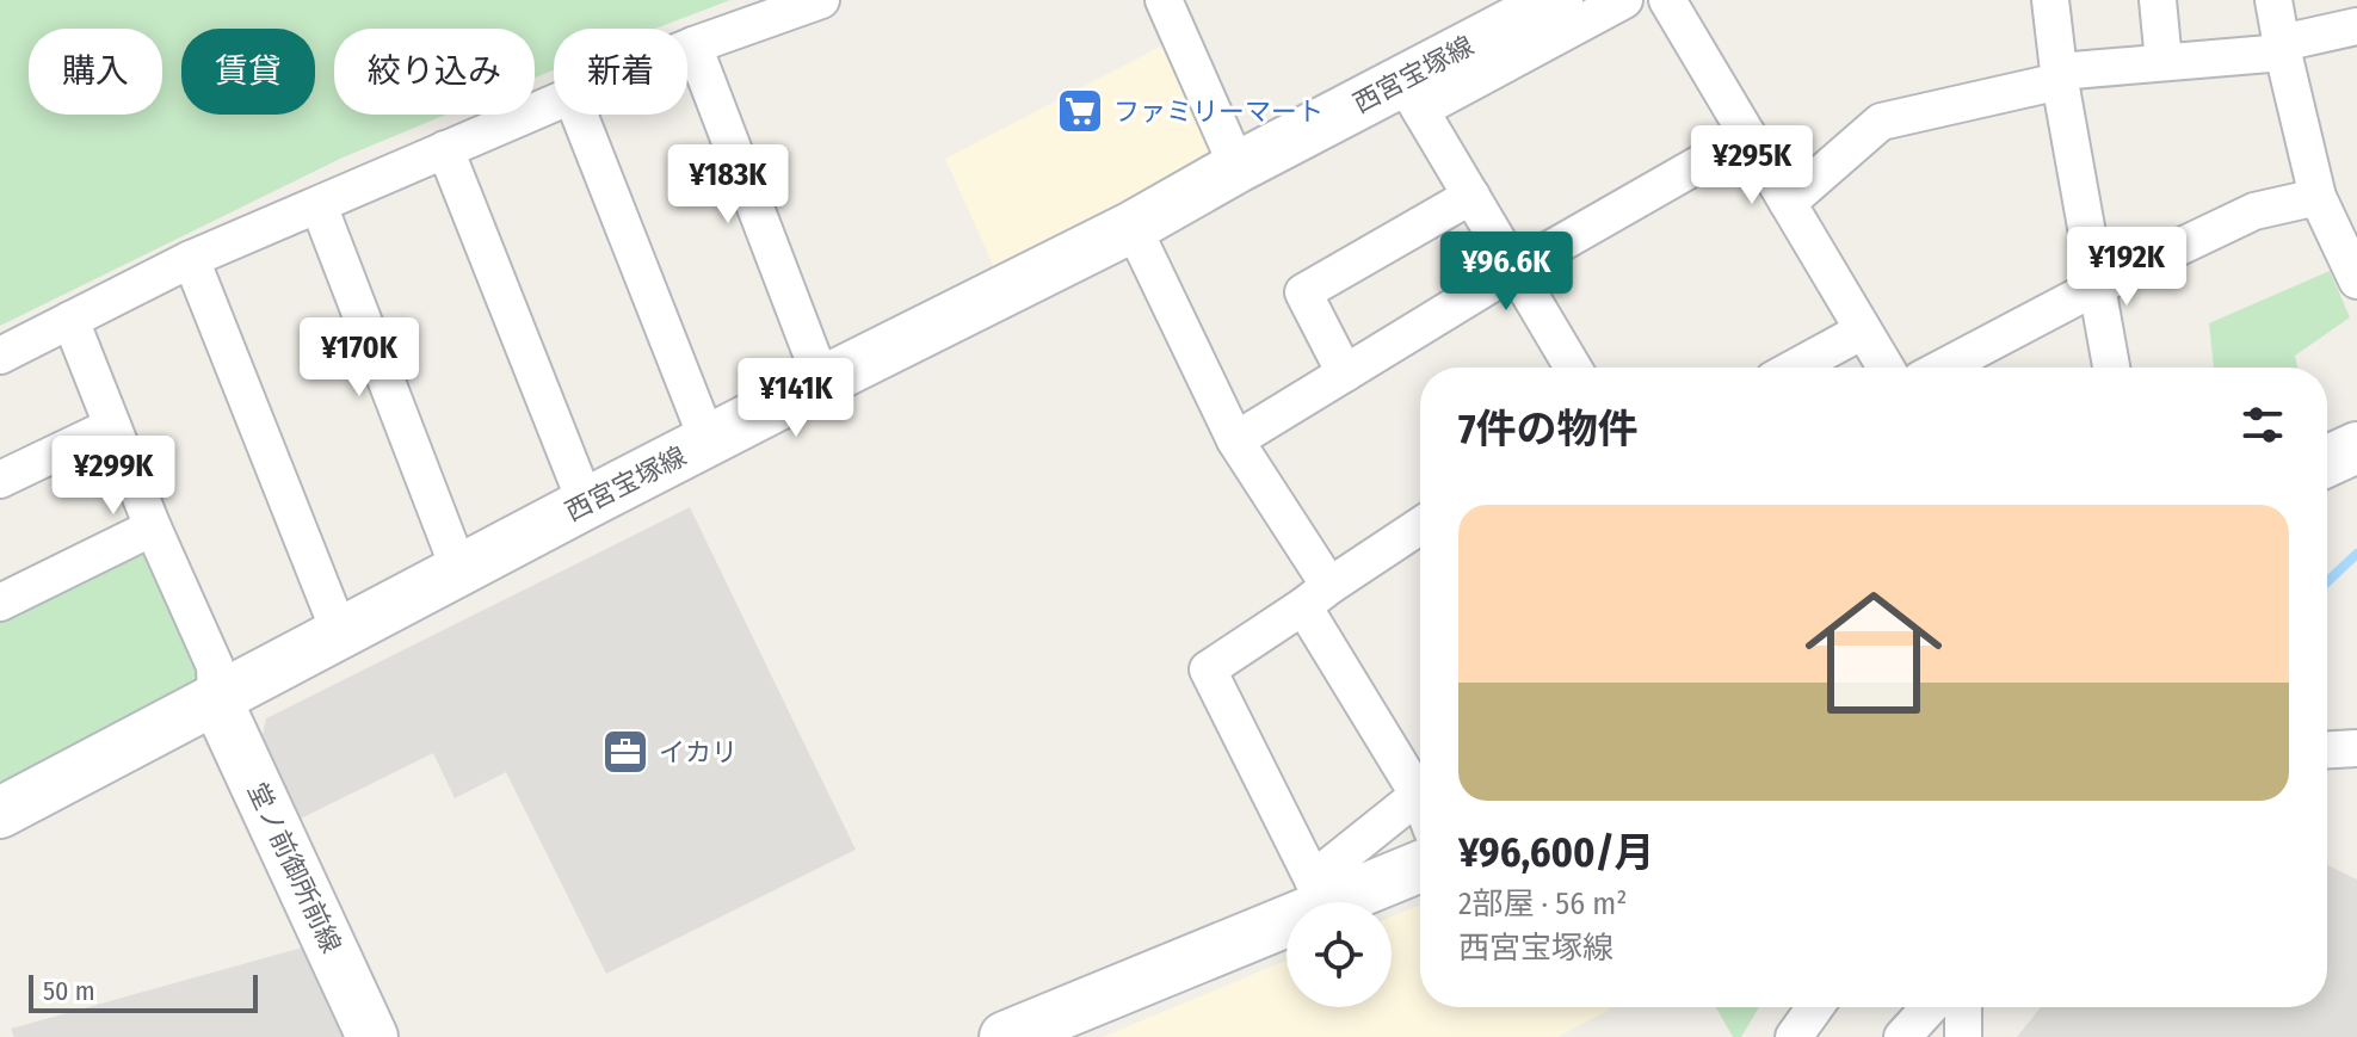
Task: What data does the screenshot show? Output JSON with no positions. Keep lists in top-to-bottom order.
{
  "streets": {
    "main road": ["西宮宝塚線", "堂ノ前御所前線"]
  },
  "crossings": [
    ["西宮宝塚線", "堂ノ前御所前線"]
  ],
  "places": {
    "supermarket": ["ファミリーマート"],
    "office": ["イカリ"]
  },
  "scale_bar": "50 m",
  "page": {
    "chip": [
      "購入",
      "賃貸",
      "絞り込み",
      "新着"
    ],
    "price": [
      "¥295K",
      "¥183K",
      "¥192K",
      "¥96.6K",
      "¥170K",
      "¥141K",
      "¥299K"
    ],
    "heading": "7件の物件",
    "list": [
      {
        "name": "¥96,600/月",
        "note": "2部屋 · 56 m² · 西宮宝塚線"
      }
    ],
    "scale": "50 m"
  }
}
